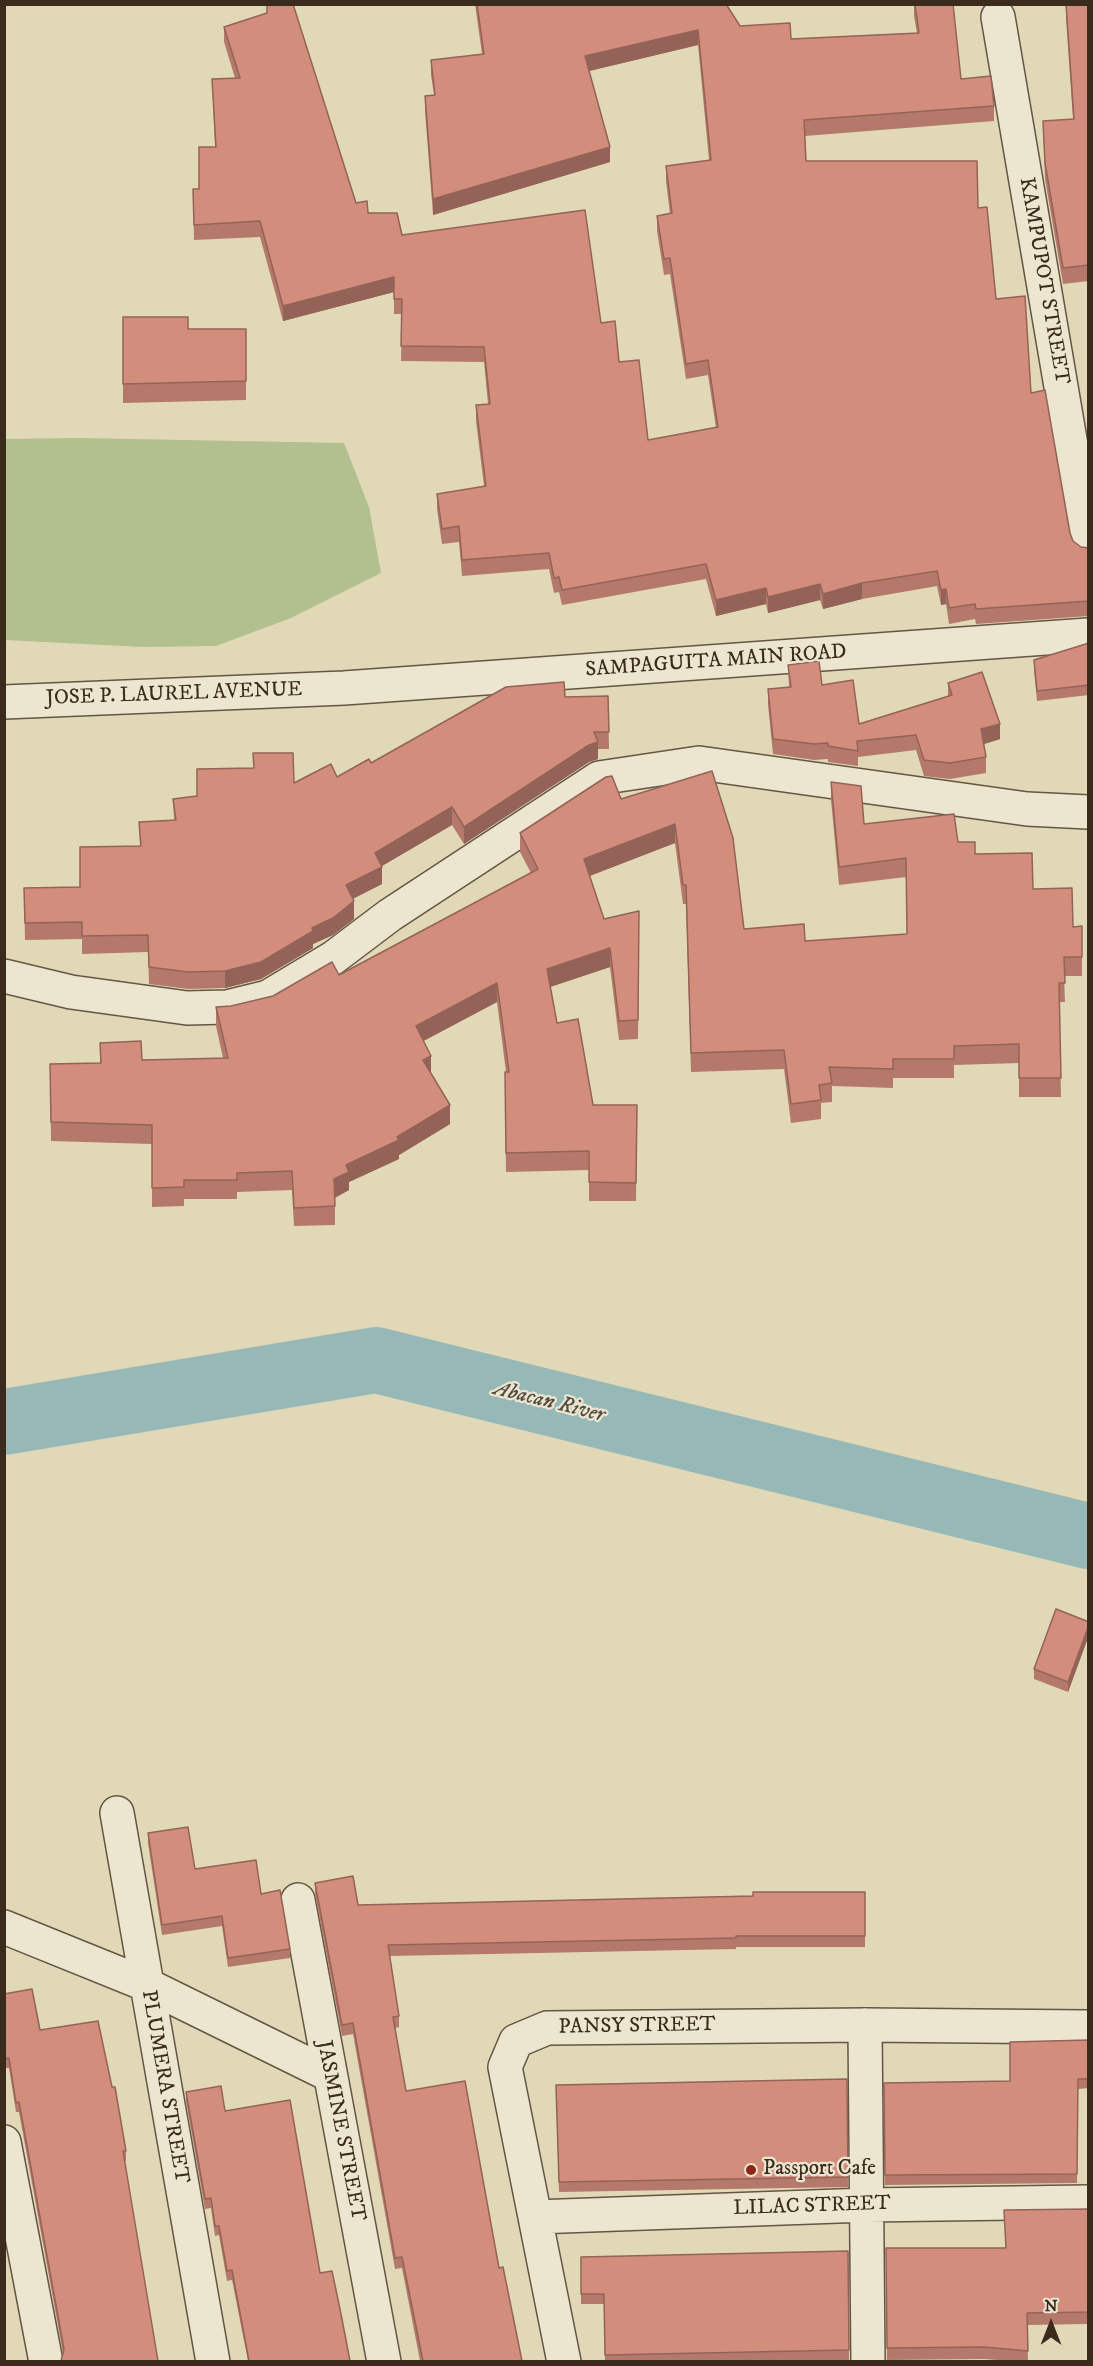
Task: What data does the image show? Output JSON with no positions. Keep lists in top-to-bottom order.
{
  "streets": {
    "street": [
      "KAMPUPOT STREET",
      "SAMPAGUITA MAIN ROAD",
      "JOSE P. LAUREL AVENUE",
      "PANSY STREET",
      "PLUMERA STREET",
      "JASMINE STREET",
      "LILAC STREET"
    ]
  },
  "crossings": [
    ["SAMPAGUITA MAIN ROAD", "JOSE P. LAUREL AVENUE"],
    ["PANSY STREET", "LILAC STREET"]
  ],
  "water": ["Abacan River"],
  "places": ["Passport Cafe"],
  "north": "top"
}
